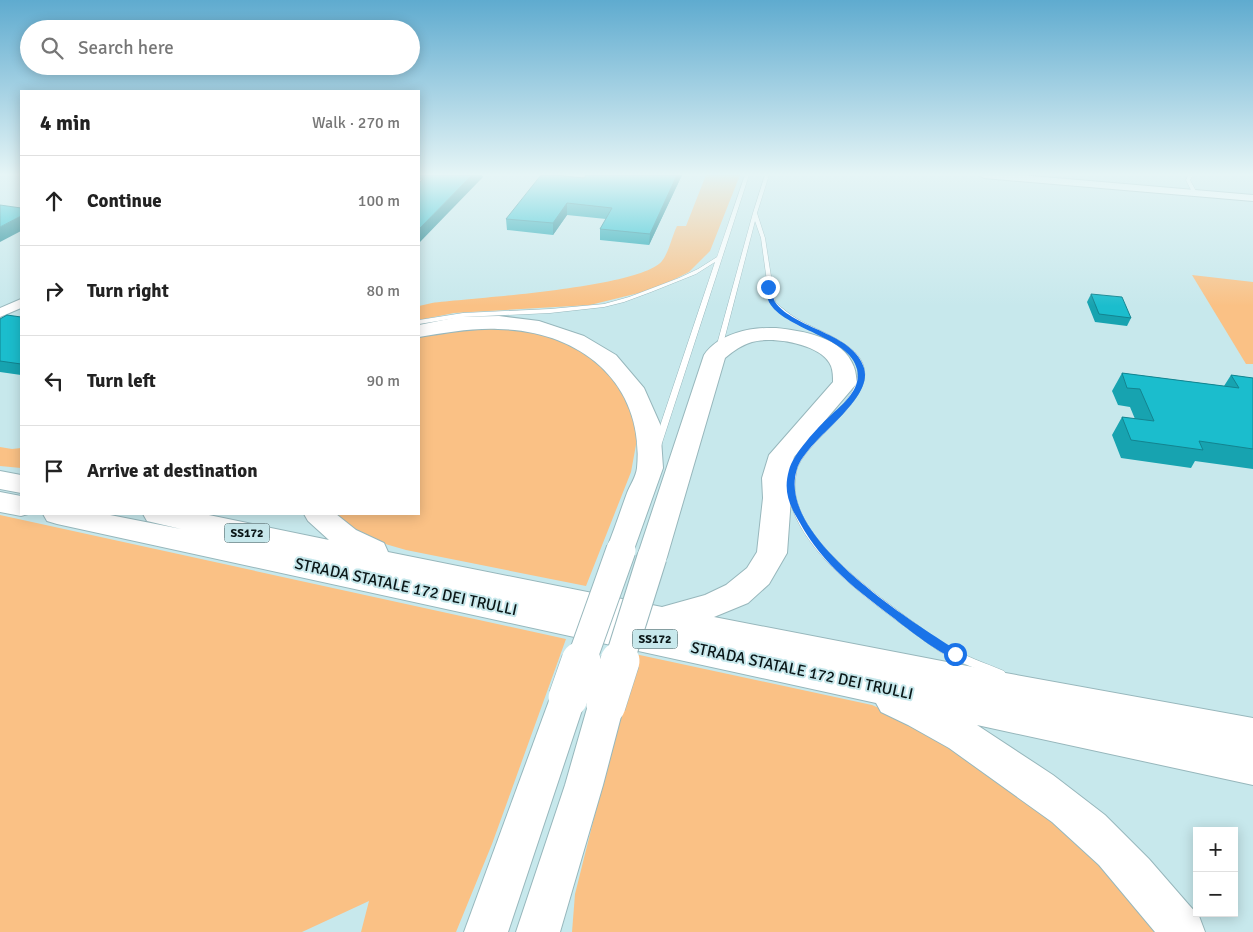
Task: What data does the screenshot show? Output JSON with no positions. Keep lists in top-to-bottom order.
{
  "streets": {
    "highway": ["SS172", "STRADA STATALE 172 DEI TRULLI"]
  },
  "page": {
    "search": "Search here",
    "heading": ["4 min", "Walk · 270 m"],
    "list": [
      ["Continue", "100 m"],
      ["Turn right", "80 m"],
      ["Turn left", "90 m"],
      "Arrive at destination"
    ],
    "map_buttons": ["+", "−"]
  }
}
